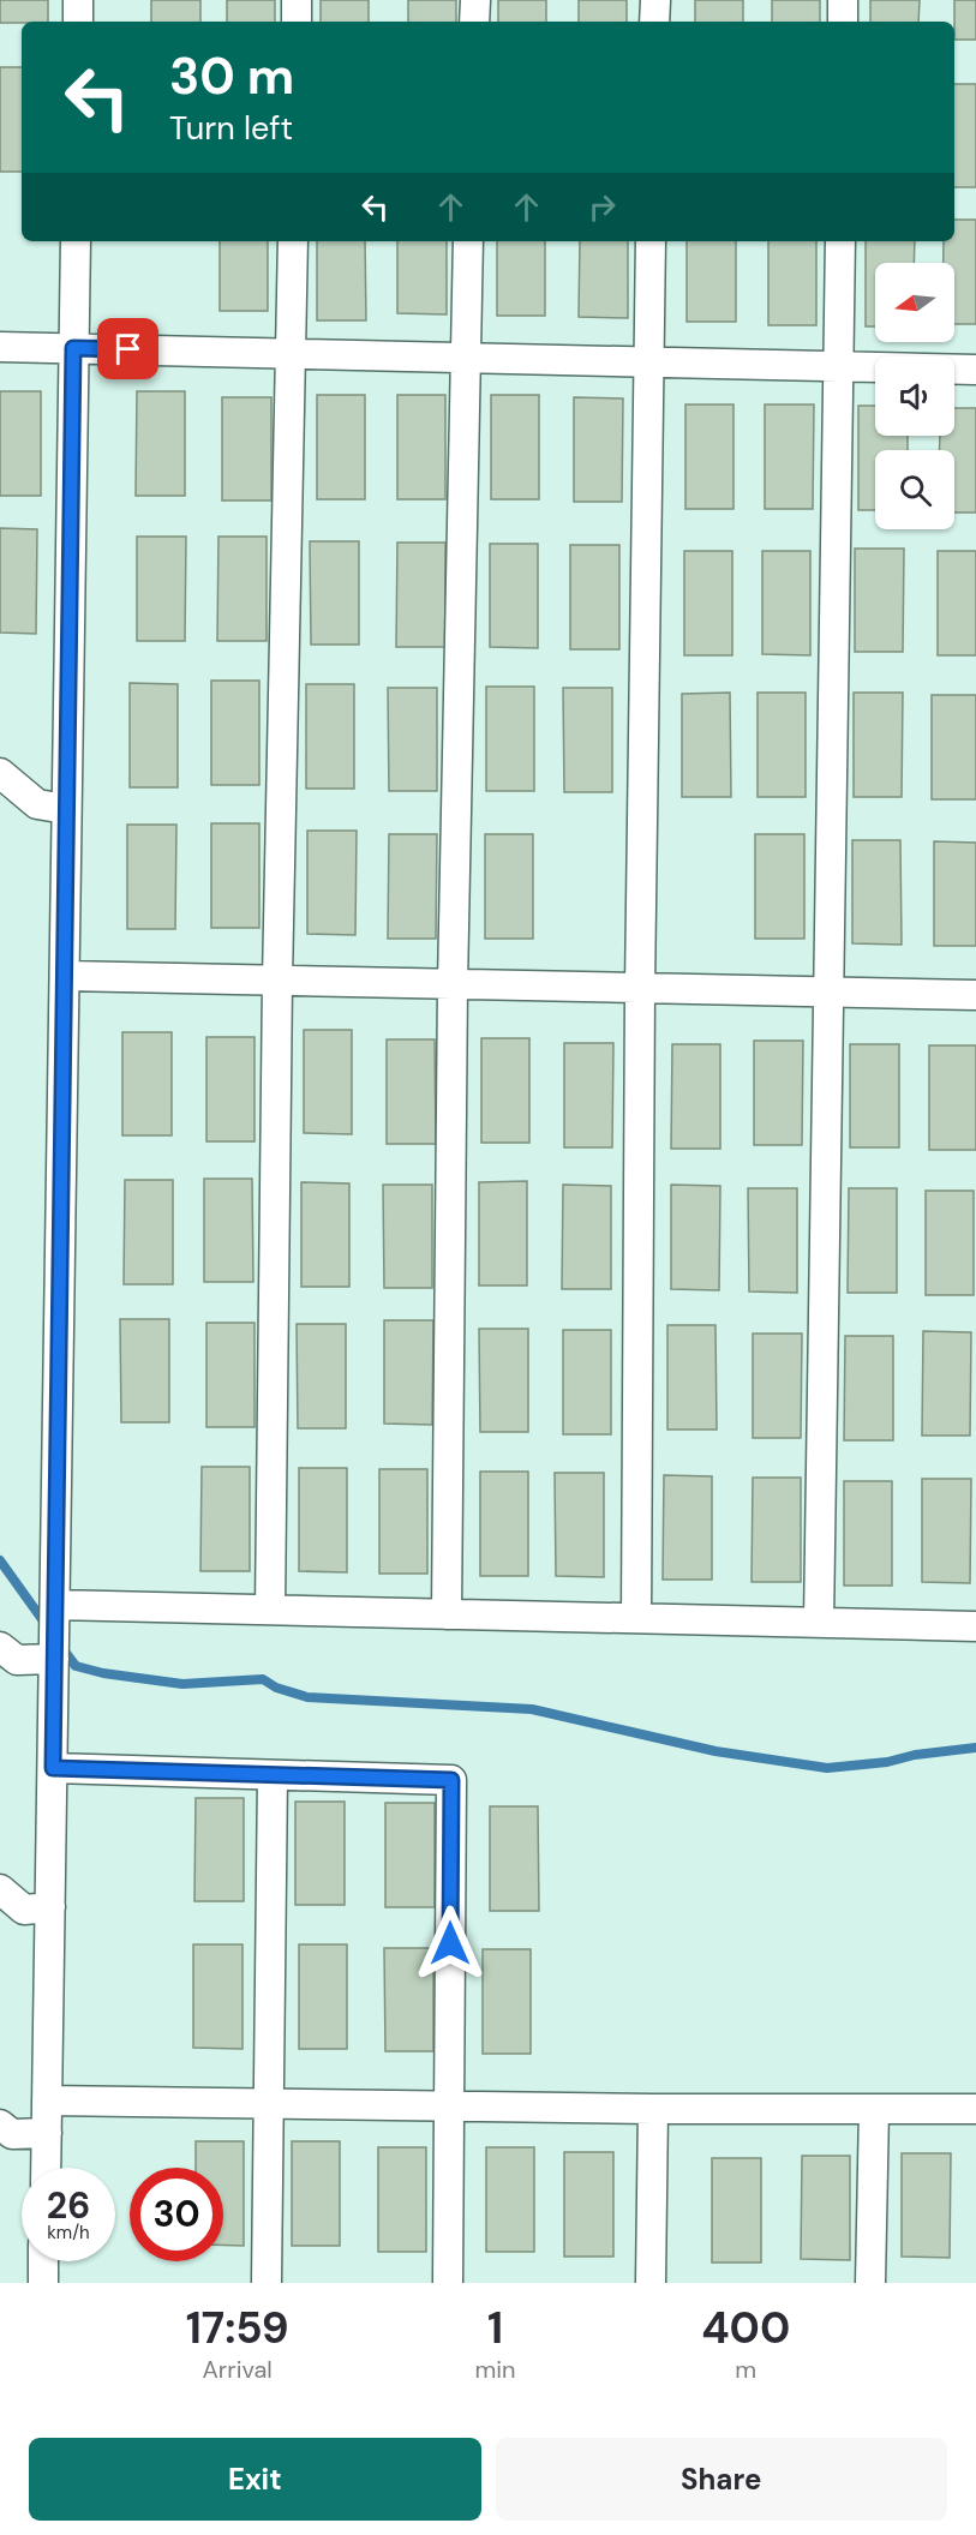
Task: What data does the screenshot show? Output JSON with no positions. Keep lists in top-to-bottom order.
{
  "north": "left",
  "page": {
    "turn": ["30 m", "Turn left"],
    "speed": "26 km/h",
    "limit": "30",
    "eta": [
      "17:59",
      "Arrival",
      "1",
      "min",
      "400",
      "m"
    ],
    "buttons": ["Exit", "Share"]
  }
}
